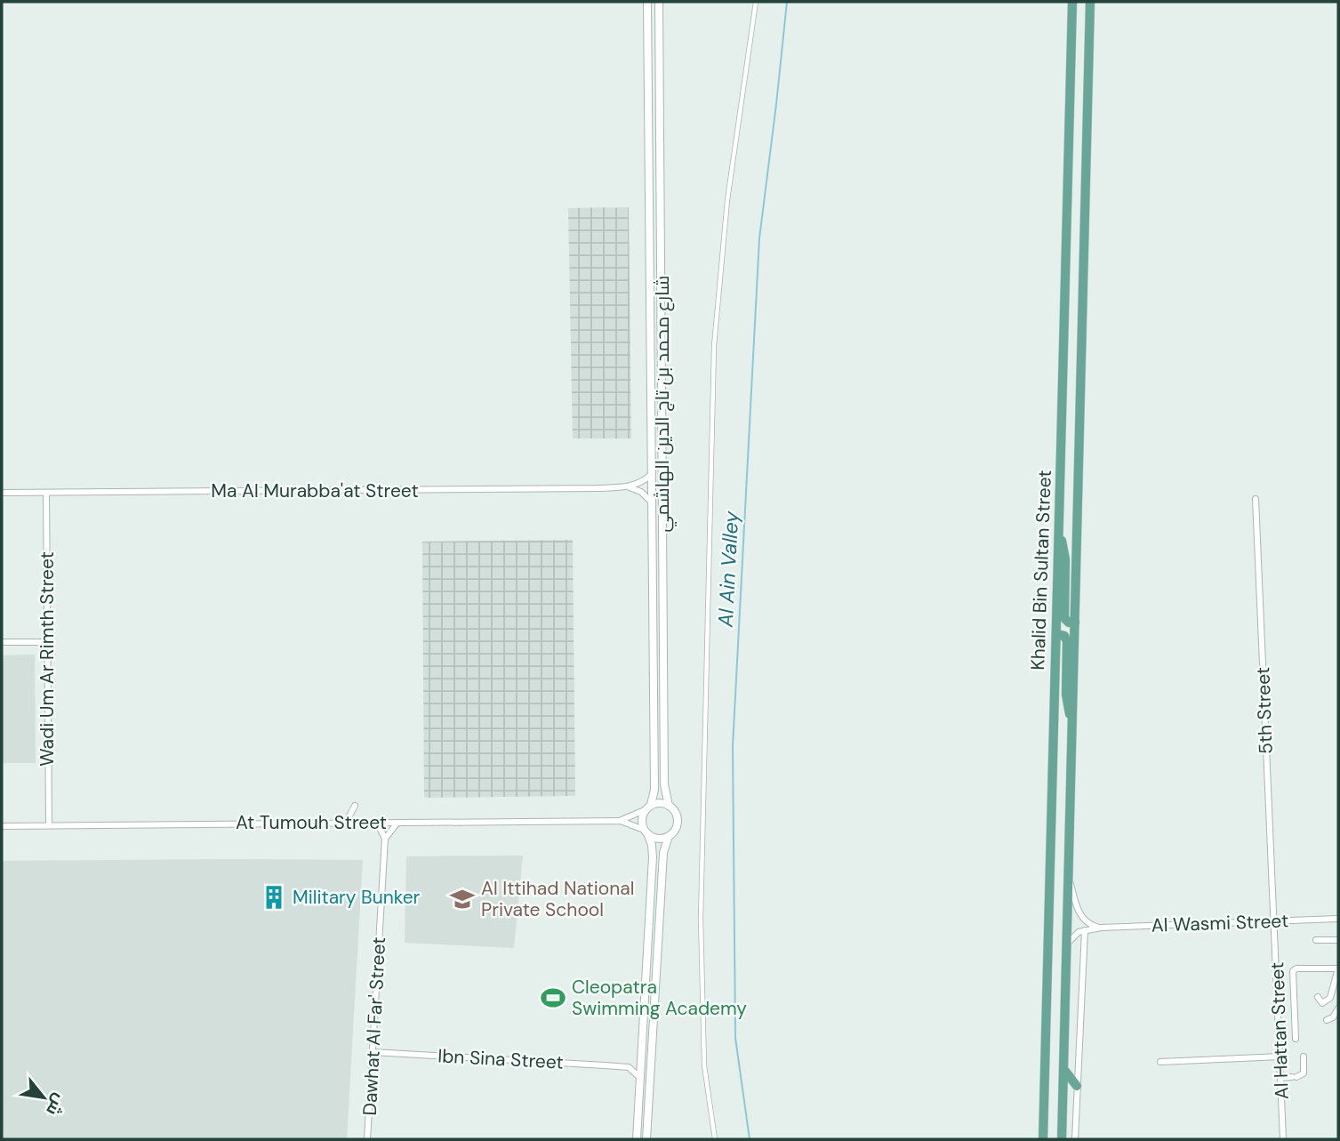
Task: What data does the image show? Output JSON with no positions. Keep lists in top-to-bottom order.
{
  "streets": {
    "main road": ["Khalid Bin Sultan Street"],
    "street": [
      "شارع محمد بن تاج الدين الهاشمي",
      "Ma Al Murabba'at Street",
      "Wadi Um Ar Rimth Street",
      "5th Street",
      "At Tumouh Street",
      "Al Wasmi Street",
      "Dawhat Al Far' Street",
      "Al Hattan Street",
      "Ibn Sina Street"
    ]
  },
  "crossings": [
    ["شارع محمد بن تاج الدين الهاشمي", "Ma Al Murabba'at Street"],
    ["شارع محمد بن تاج الدين الهاشمي", "At Tumouh Street"],
    ["Ma Al Murabba'at Street", "Wadi Um Ar Rimth Street"],
    ["Khalid Bin Sultan Street", "Al Wasmi Street"],
    ["Wadi Um Ar Rimth Street", "At Tumouh Street"],
    ["5th Street", "Al Wasmi Street"],
    ["5th Street", "Al Hattan Street"],
    ["At Tumouh Street", "Dawhat Al Far' Street"],
    ["Al Wasmi Street", "Al Hattan Street"],
    ["Dawhat Al Far' Street", "Ibn Sina Street"]
  ],
  "water": ["Al Ain Valley"],
  "places": {
    "building": ["Military Bunker"],
    "school or university": ["Al Ittihad National Private School"],
    "sports": ["Cleopatra Swimming Academy"]
  },
  "north": "bottom right"
}
